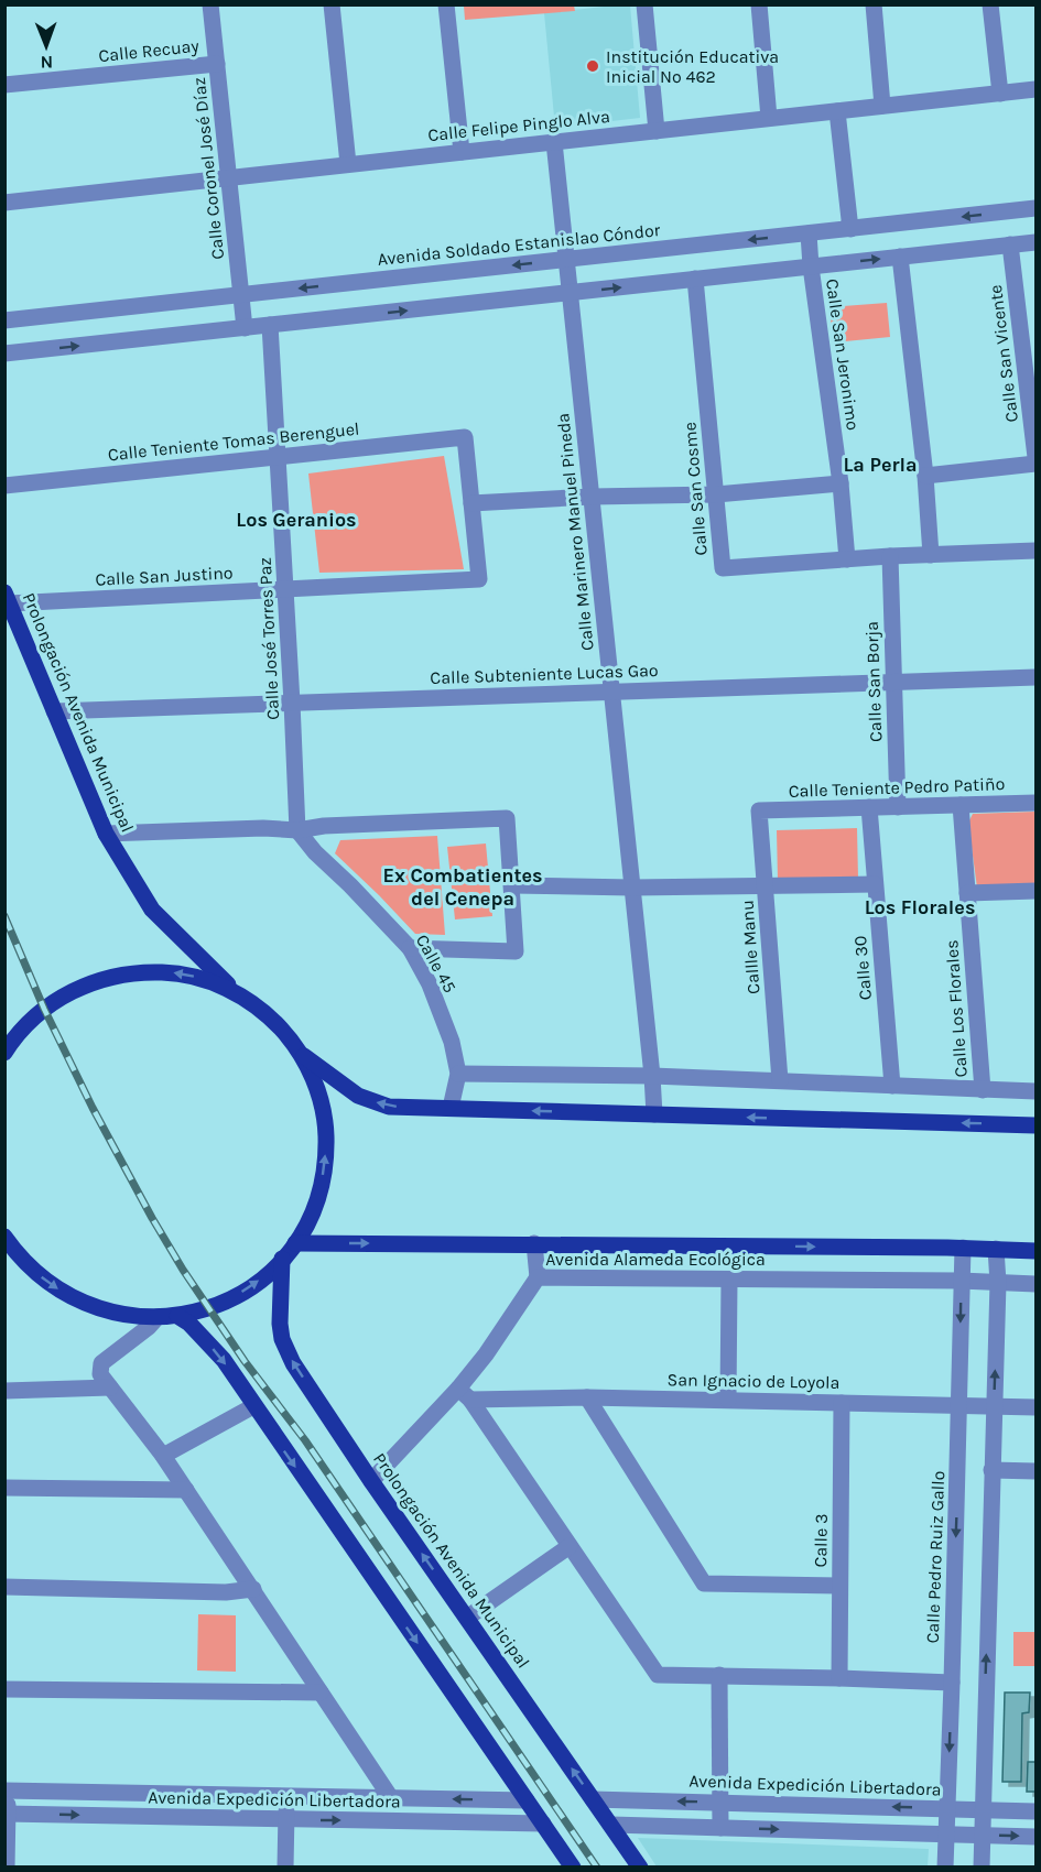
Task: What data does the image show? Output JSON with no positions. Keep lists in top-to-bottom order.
{
  "streets": {
    "main road": ["Prolongación Avenida Municipal", "Avenida Alameda Ecológica"],
    "street": [
      "Calle Recuay",
      "Calle Felipe Pinglo Alva",
      "Calle Coronel José Díaz",
      "Avenida Soldado Estanislao Cóndor",
      "Calle San Vicente",
      "Calle San Jeronimo",
      "Calle Teniente Tomas Berenguel",
      "Calle San Cosme",
      "Calle Marinero Manuel Pineda",
      "Calle San Justino",
      "Calle José Torres Paz",
      "Calle Subteniente Lucas Gao",
      "Calle San Borja",
      "Calle Teniente Pedro Patiño",
      "Callle Manu",
      "Calle 45",
      "Calle 30",
      "Calle Los Florales",
      "San Ignacio de Loyola",
      "Calle 3",
      "Calle Pedro Ruiz Gallo",
      "Avenida Expedición Libertadora"
    ]
  },
  "crossings": [
    ["Calle Recuay", "Calle Coronel José Díaz"],
    ["Calle Felipe Pinglo Alva", "Calle Coronel José Díaz"],
    ["Calle Felipe Pinglo Alva", "Calle Marinero Manuel Pineda"],
    ["Calle Coronel José Díaz", "Avenida Soldado Estanislao Cóndor"],
    ["Avenida Soldado Estanislao Cóndor", "Calle San Jeronimo"],
    ["Avenida Soldado Estanislao Cóndor", "Calle Marinero Manuel Pineda"],
    ["Calle San Jeronimo", "Calle San Cosme"],
    ["Calle Teniente Tomas Berenguel", "Calle San Justino"],
    ["Calle Teniente Tomas Berenguel", "Calle José Torres Paz"],
    ["Calle San Cosme", "Calle San Borja"],
    ["Calle Marinero Manuel Pineda", "Calle Subteniente Lucas Gao"],
    ["Calle San Justino", "Calle José Torres Paz"],
    ["Calle San Justino", "Prolongación Avenida Municipal"],
    ["Calle José Torres Paz", "Calle Subteniente Lucas Gao"],
    ["Calle José Torres Paz", "Calle 45"],
    ["Calle Subteniente Lucas Gao", "Calle San Borja"],
    ["Calle Subteniente Lucas Gao", "Prolongación Avenida Municipal"],
    ["Calle San Borja", "Calle Teniente Pedro Patiño"],
    ["Prolongación Avenida Municipal", "Avenida Alameda Ecológica"],
    ["Prolongación Avenida Municipal", "Avenida Expedición Libertadora"],
    ["Calle Teniente Pedro Patiño", "Callle Manu"],
    ["Calle Teniente Pedro Patiño", "Calle 30"],
    ["Calle Teniente Pedro Patiño", "Calle Los Florales"],
    ["Avenida Alameda Ecológica", "San Ignacio de Loyola"],
    ["Avenida Alameda Ecológica", "Calle Pedro Ruiz Gallo"],
    ["San Ignacio de Loyola", "Calle 3"],
    ["San Ignacio de Loyola", "Calle Pedro Ruiz Gallo"],
    ["Calle Pedro Ruiz Gallo", "Avenida Expedición Libertadora"]
  ],
  "districts": [
    "La Perla",
    "Los Geranios",
    "Ex Combatientes del Cenepa",
    "Los Florales"
  ],
  "places": ["Institución Educativa Inicial Nº 462"],
  "north": "bottom"
}
